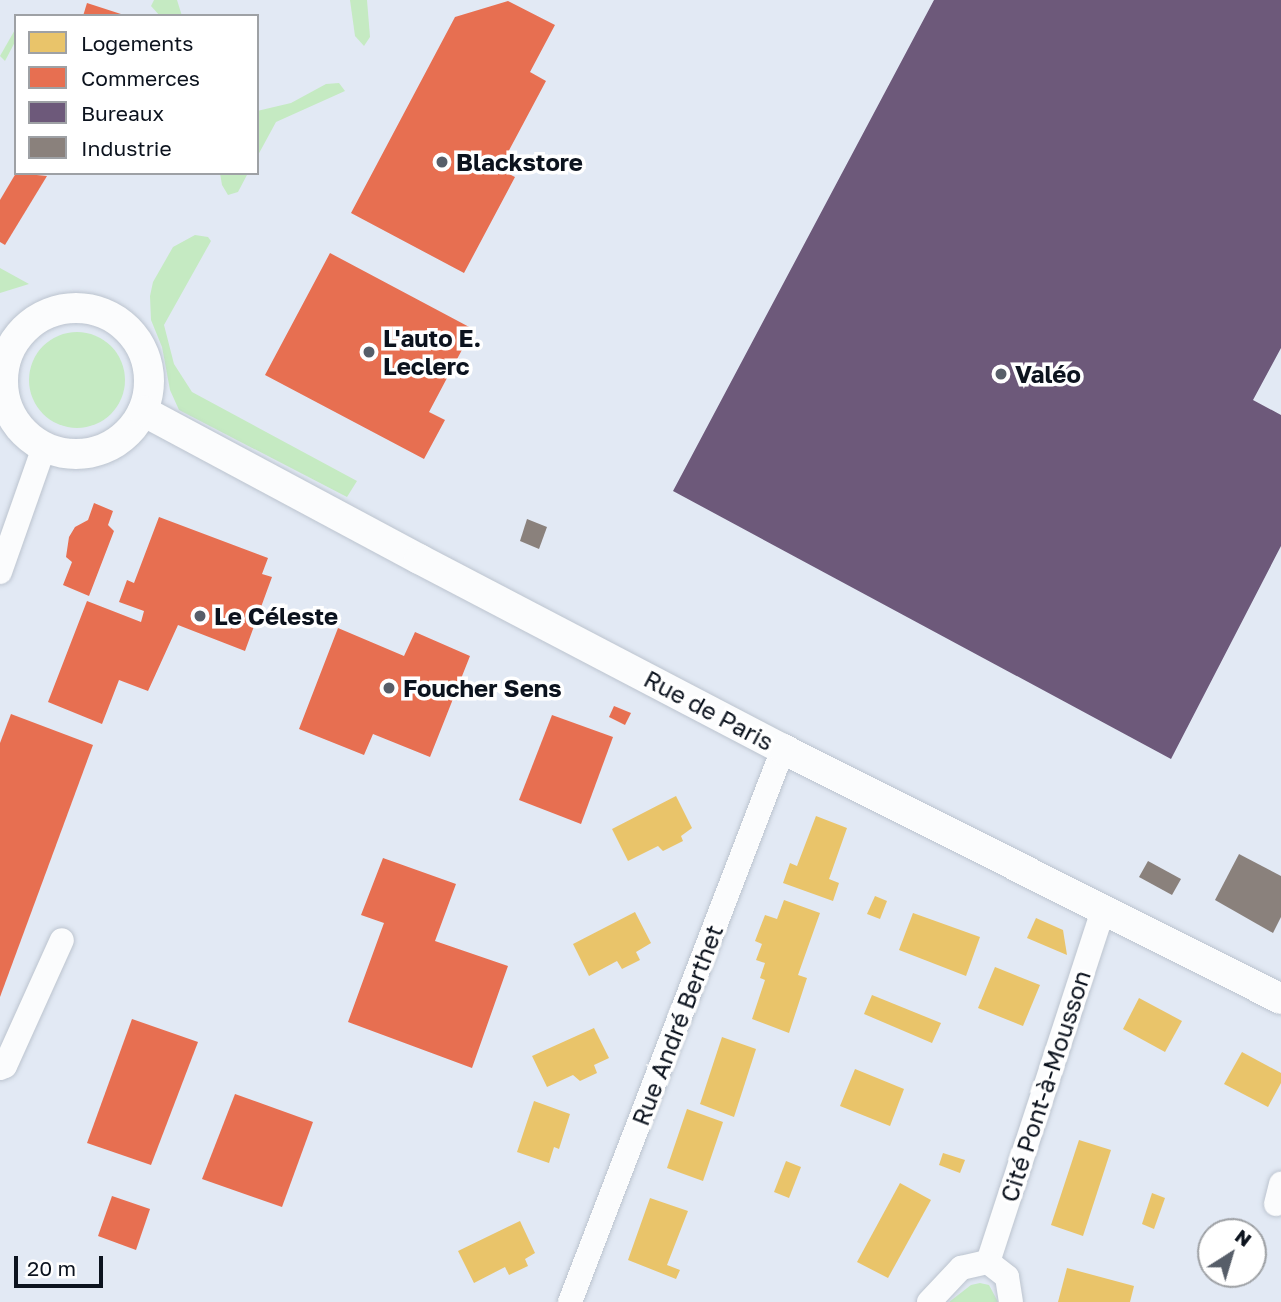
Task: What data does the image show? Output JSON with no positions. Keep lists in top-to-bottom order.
{
  "streets": {
    "street": ["Rue de Paris", "Rue André Berthet", "Cité Pont-à-Mousson"]
  },
  "crossings": [
    ["Rue de Paris", "Rue André Berthet"],
    ["Rue de Paris", "Cité Pont-à-Mousson"]
  ],
  "places": [
    "Blackstore",
    "L'auto E. Leclerc",
    "Valéo",
    "Le Céleste",
    "Foucher Sens"
  ],
  "legend": [
    "Logements",
    "Commerces",
    "Bureaux",
    "Industrie"
  ],
  "scale_bar": "20 m",
  "north": "top right"
}
